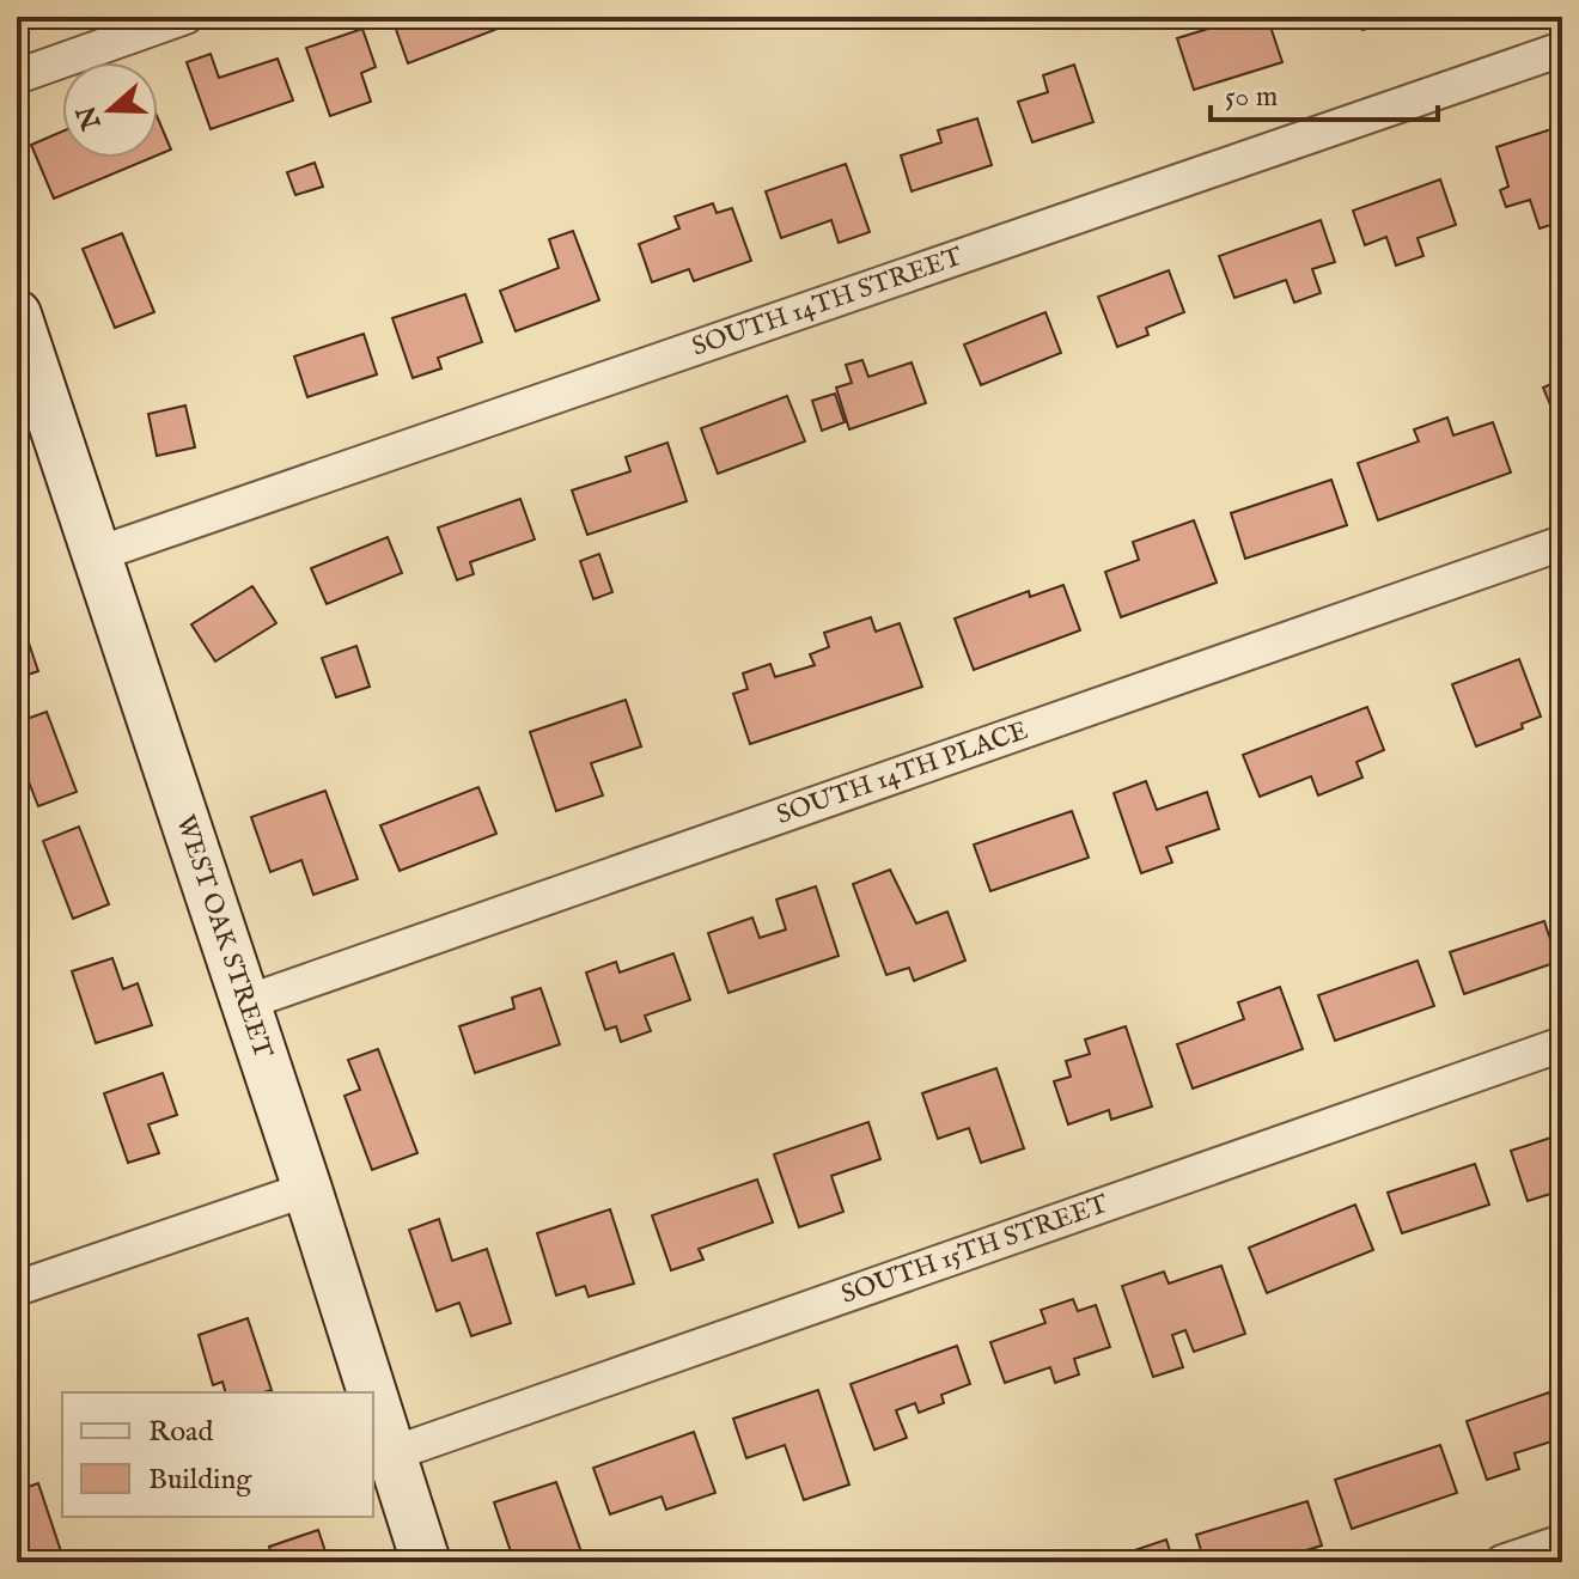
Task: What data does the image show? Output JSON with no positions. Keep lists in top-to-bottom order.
{
  "streets": {
    "street": [
      "SOUTH 14TH STREET",
      "SOUTH 14TH PLACE",
      "WEST OAK STREET",
      "SOUTH 15TH STREET"
    ]
  },
  "crossings": [
    ["SOUTH 14TH STREET", "WEST OAK STREET"],
    ["SOUTH 14TH PLACE", "WEST OAK STREET"],
    ["WEST OAK STREET", "SOUTH 15TH STREET"]
  ],
  "legend": ["Road", "Building"],
  "scale_bar": "50 m",
  "north": "left"
}
